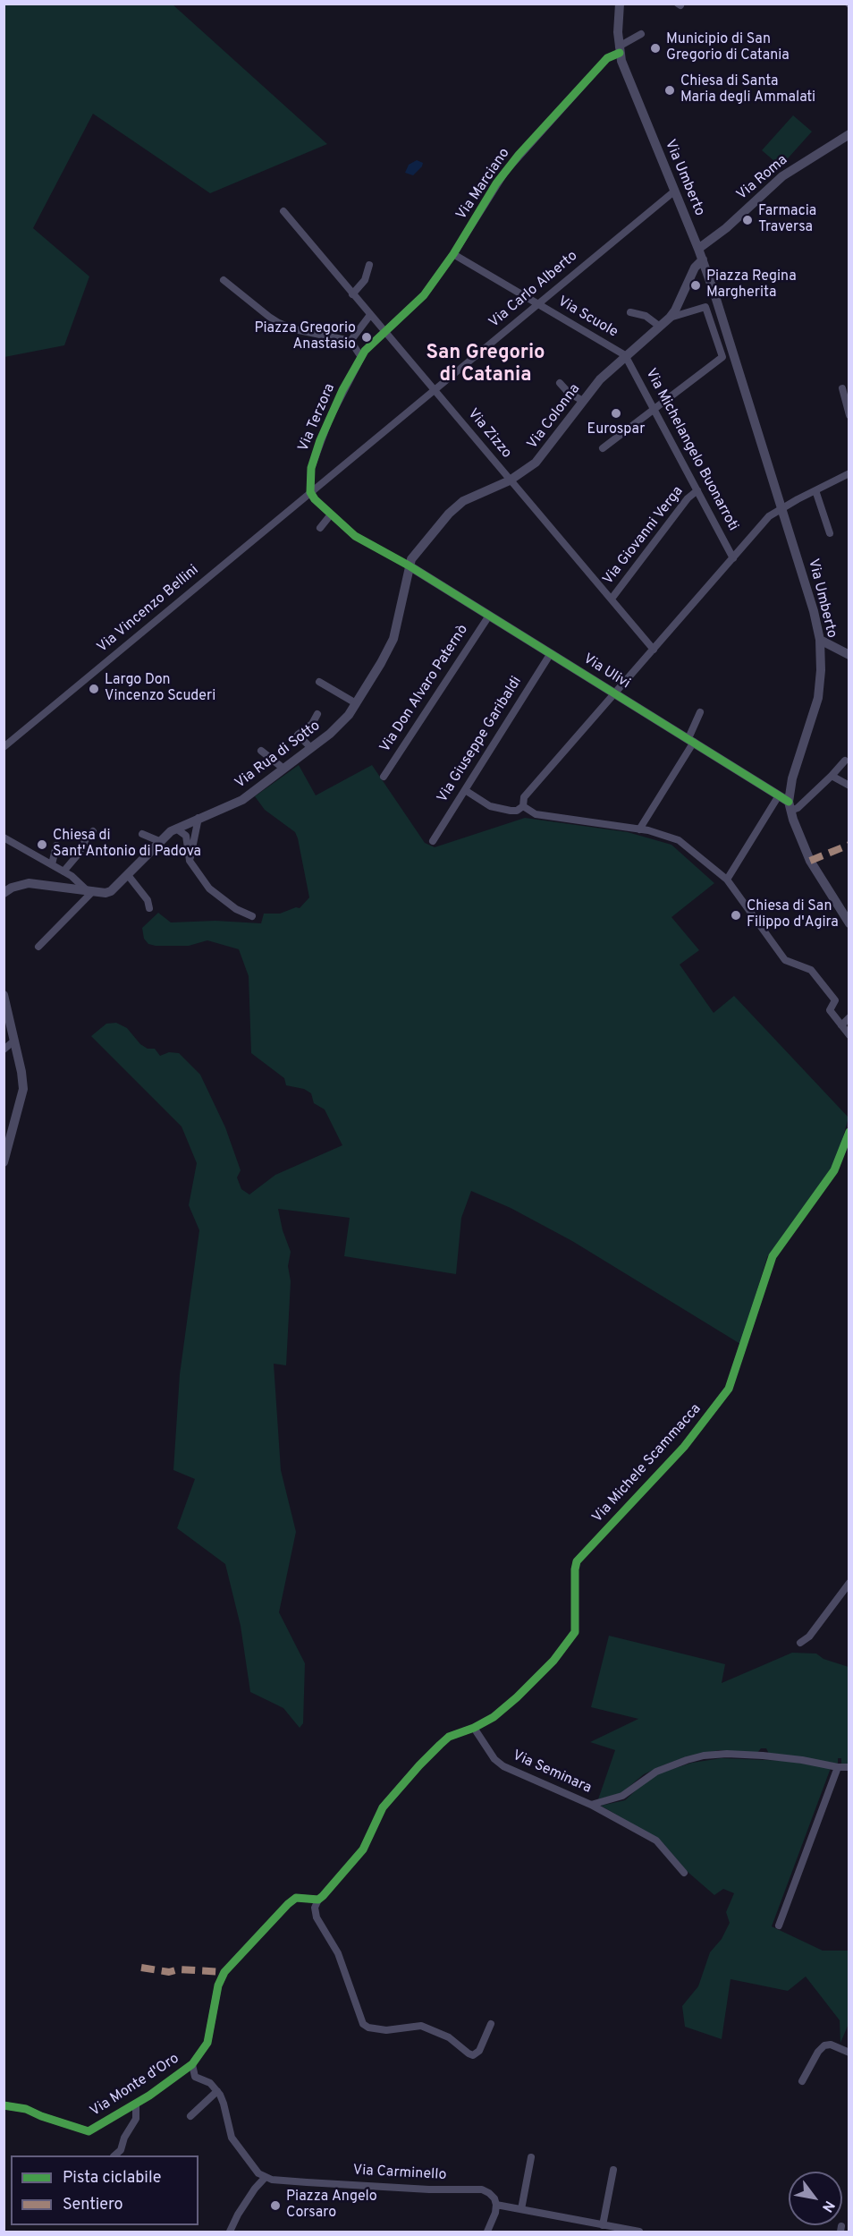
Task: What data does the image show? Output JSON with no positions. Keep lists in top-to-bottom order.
{
  "streets": {
    "street": [
      "Via Umberto",
      "Via Roma",
      "Via Marciano",
      "Via Carlo Alberto",
      "Via Scuole",
      "Via Colonna",
      "Via Terzora",
      "Via Zizzo",
      "Via Michelangelo Buonarroti",
      "Via Giovanni Verga",
      "Via Vincenzo Bellini",
      "Via Ulivi",
      "Via Don Alvaro Paternò",
      "Via Giuseppe Garibaldi",
      "Via Rua di Sotto",
      "Via Michele Scammacca",
      "Via Seminara",
      "Via Monte d'Oro",
      "Via Carminello"
    ]
  },
  "crossings": [
    ["Via Umberto", "Via Roma"],
    ["Via Umberto", "Via Marciano"],
    ["Via Umberto", "Via Carlo Alberto"],
    ["Via Umberto", "Via Ulivi"],
    ["Via Marciano", "Via Scuole"],
    ["Via Marciano", "Via Terzora"],
    ["Via Marciano", "Via Zizzo"],
    ["Via Carlo Alberto", "Via Scuole"],
    ["Via Carlo Alberto", "Via Terzora"],
    ["Via Carlo Alberto", "Via Zizzo"],
    ["Via Carlo Alberto", "Via Vincenzo Bellini"],
    ["Via Scuole", "Via Colonna"],
    ["Via Scuole", "Via Michelangelo Buonarroti"],
    ["Via Colonna", "Via Zizzo"],
    ["Via Colonna", "Via Michelangelo Buonarroti"],
    ["Via Colonna", "Via Ulivi"],
    ["Via Colonna", "Via Rua di Sotto"],
    ["Via Terzora", "Via Zizzo"],
    ["Via Terzora", "Via Vincenzo Bellini"],
    ["Via Zizzo", "Via Giovanni Verga"],
    ["Via Michelangelo Buonarroti", "Via Giovanni Verga"],
    ["Via Ulivi", "Via Don Alvaro Paternò"],
    ["Via Ulivi", "Via Giuseppe Garibaldi"],
    ["Via Ulivi", "Via Rua di Sotto"],
    ["Via Michele Scammacca", "Via Seminara"],
    ["Via Michele Scammacca", "Via Monte d'Oro"]
  ],
  "districts": ["San Gregorio di Catania"],
  "places": [
    "Municipio di San Gregorio di Catania",
    "Chiesa di Santa Maria degli Ammalati",
    "Farmacia Traversa",
    "Piazza Regina Margherita",
    "Piazza Gregorio Anastasio",
    "Eurospar",
    "Largo Don Vincenzo Scuderi",
    "Chiesa di Sant'Antonio di Padova",
    "Chiesa di San Filippo d'Agira",
    "Piazza Angelo Corsaro"
  ],
  "legend": ["Pista ciclabile", "Sentiero"],
  "north": "bottom right"
}
